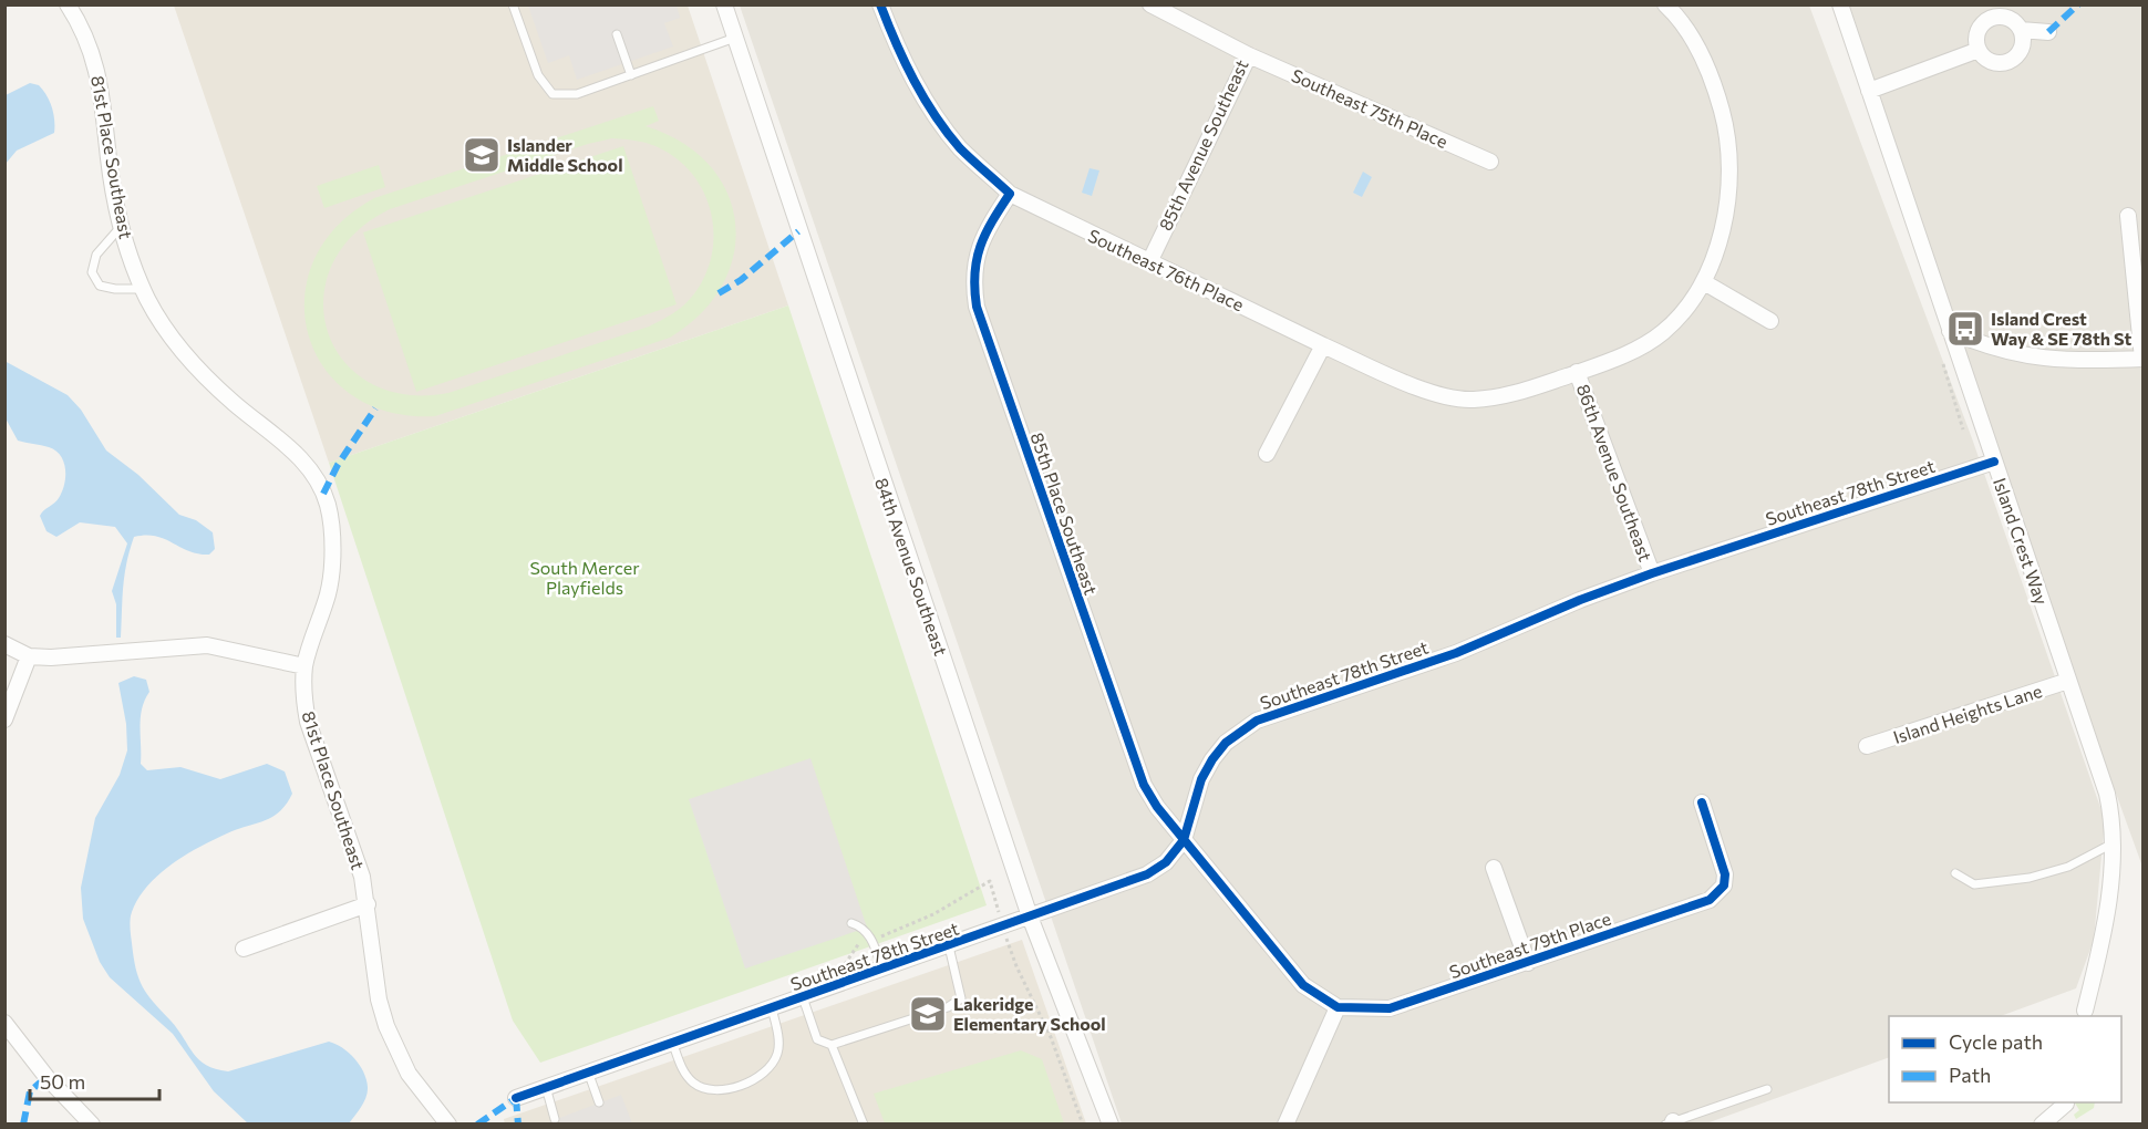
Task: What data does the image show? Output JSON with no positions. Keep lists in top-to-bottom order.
{
  "streets": {
    "street": [
      "Southeast 75th Place",
      "85th Avenue Southeast",
      "81st Place Southeast",
      "Southeast 76th Place",
      "86th Avenue Southeast",
      "Southeast 78th Street",
      "85th Place Southeast",
      "Island Crest Way",
      "84th Avenue Southeast",
      "Island Heights Lane",
      "Southeast 79th Place"
    ]
  },
  "crossings": [
    ["Southeast 75th Place", "85th Avenue Southeast"],
    ["85th Avenue Southeast", "Southeast 76th Place"],
    ["Southeast 76th Place", "86th Avenue Southeast"],
    ["Southeast 76th Place", "85th Place Southeast"],
    ["86th Avenue Southeast", "Southeast 78th Street"],
    ["Southeast 78th Street", "85th Place Southeast"],
    ["Southeast 78th Street", "Island Crest Way"],
    ["Southeast 78th Street", "84th Avenue Southeast"],
    ["85th Place Southeast", "Southeast 79th Place"],
    ["Island Crest Way", "Island Heights Lane"]
  ],
  "parks": ["South Mercer Playfields"],
  "places": {
    "school or university": ["Islander Middle School", "Lakeridge Elementary School"],
    "bus stop": ["Island Crest Way & SE 78th St"]
  },
  "legend": ["Cycle path", "Path"],
  "scale_bar": "50 m"
}
